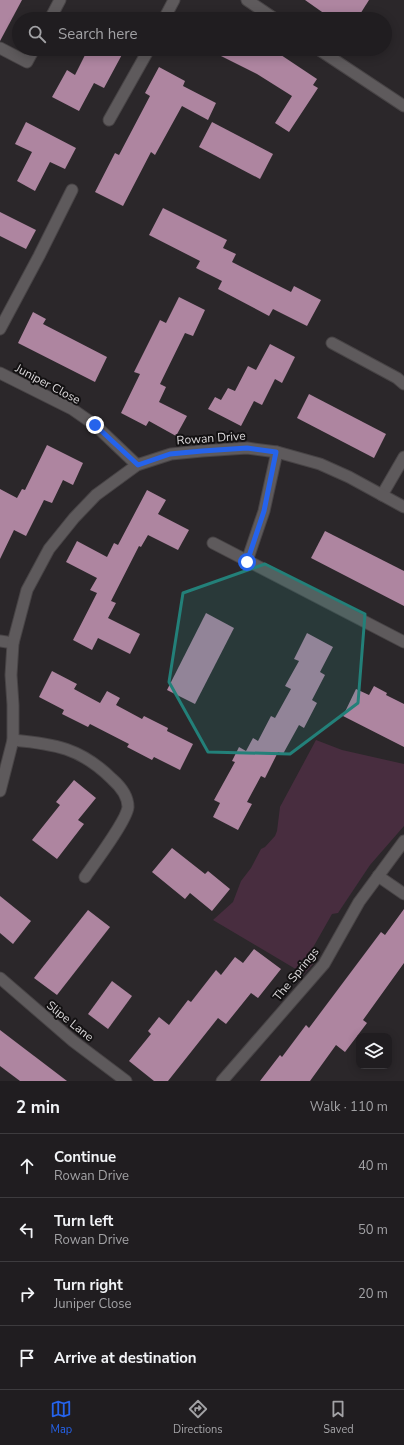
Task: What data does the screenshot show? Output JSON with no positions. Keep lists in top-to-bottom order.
{
  "streets": {
    "street": [
      "Juniper Close",
      "Rowan Drive",
      "The Springs",
      "Slipe Lane"
    ]
  },
  "crossings": [
    ["Juniper Close", "Rowan Drive"]
  ],
  "page": {
    "search": "Search here",
    "heading": ["2 min", "Walk · 110 m"],
    "list": [
      ["Continue", "Rowan Drive", "40 m"],
      ["Turn left", "Rowan Drive", "50 m"],
      ["Turn right", "Juniper Close", "20 m"],
      "Arrive at destination"
    ],
    "nav": ["Map", "Directions", "Saved"]
  }
}
